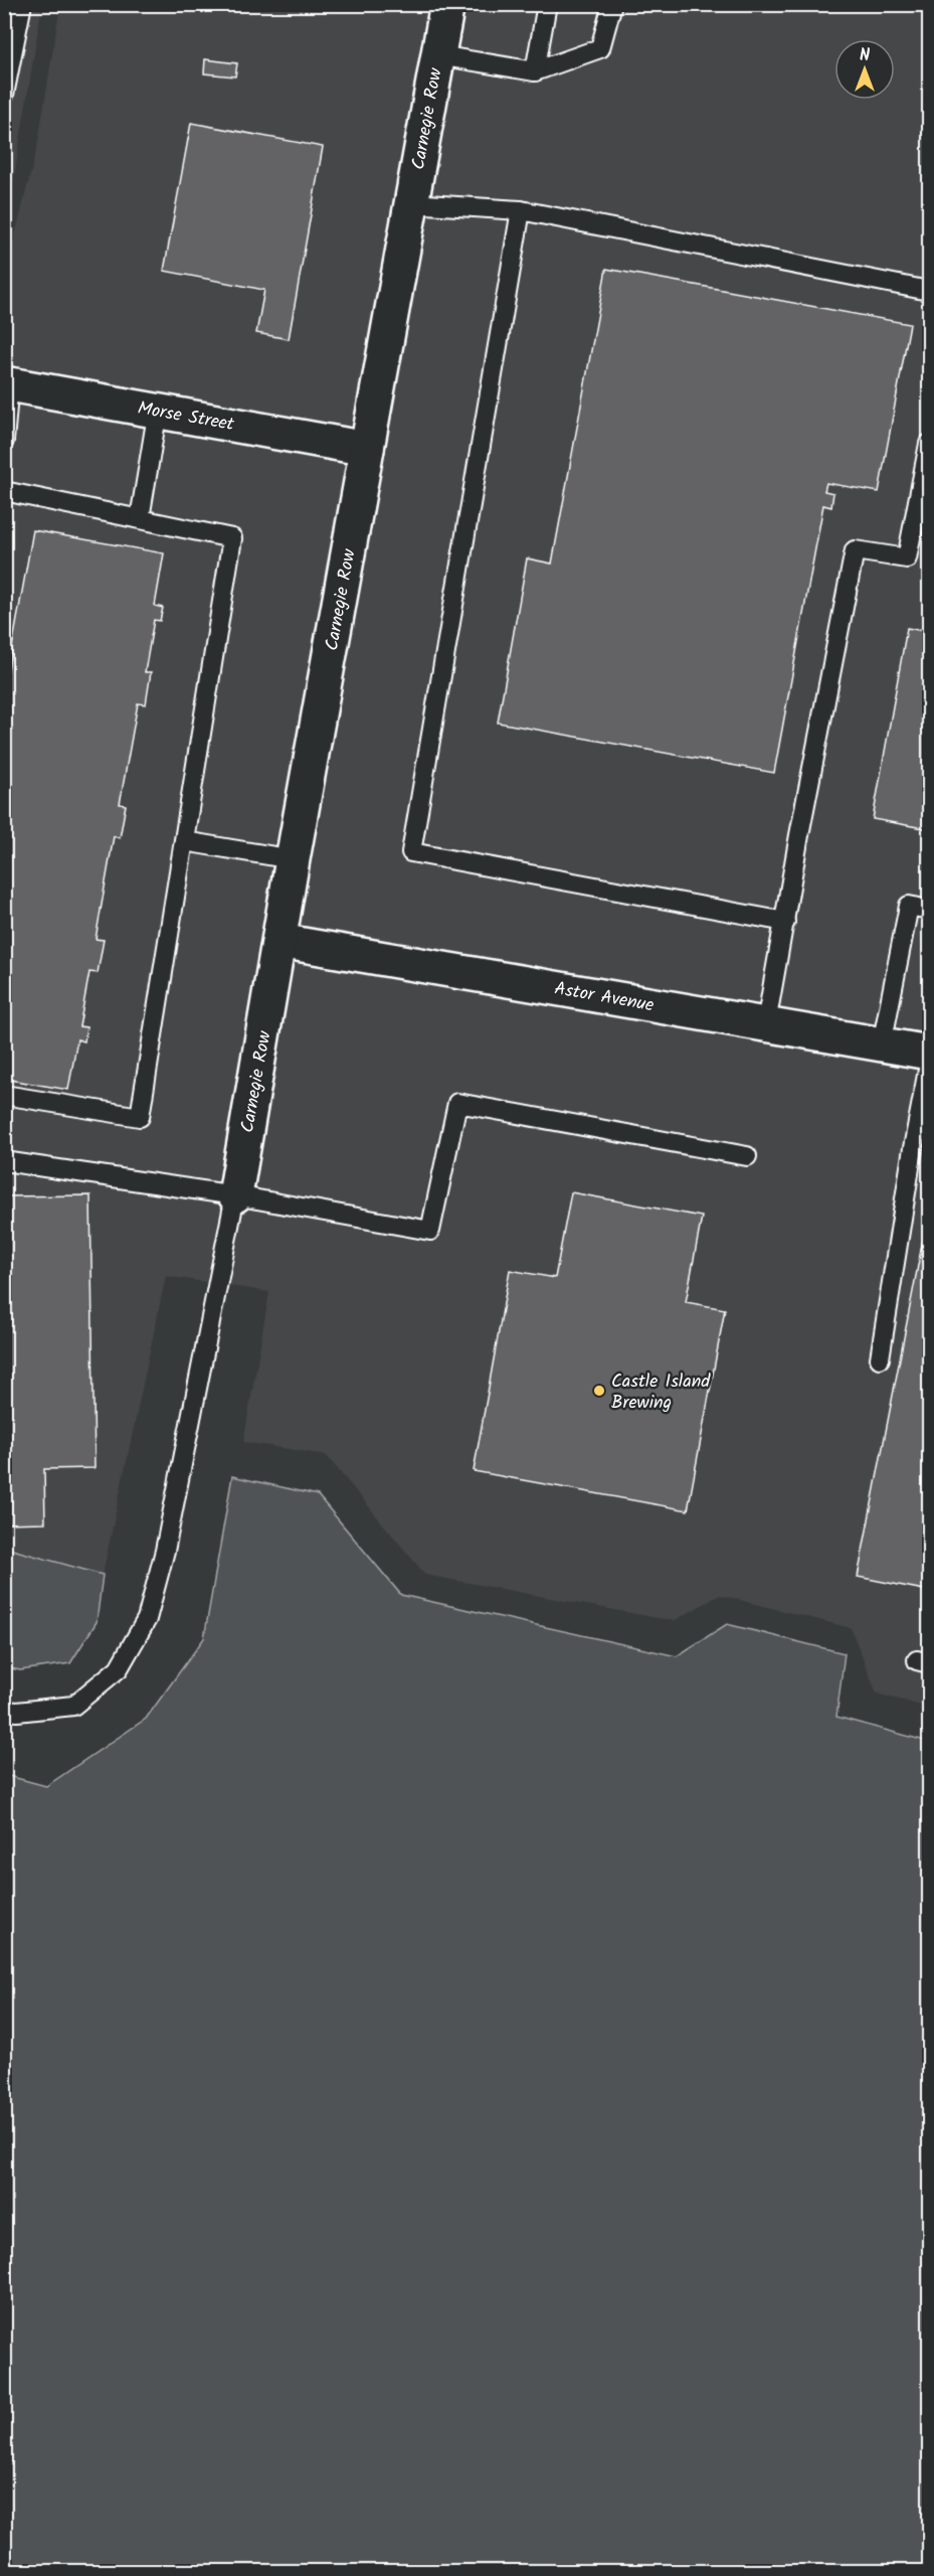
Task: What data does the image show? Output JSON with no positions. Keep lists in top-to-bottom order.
{
  "streets": {
    "street": ["Carnegie Row", "Morse Street", "Astor Avenue"]
  },
  "crossings": [
    ["Carnegie Row", "Morse Street"],
    ["Carnegie Row", "Astor Avenue"]
  ],
  "places": ["Castle Island Brewing"],
  "north": "top"
}
